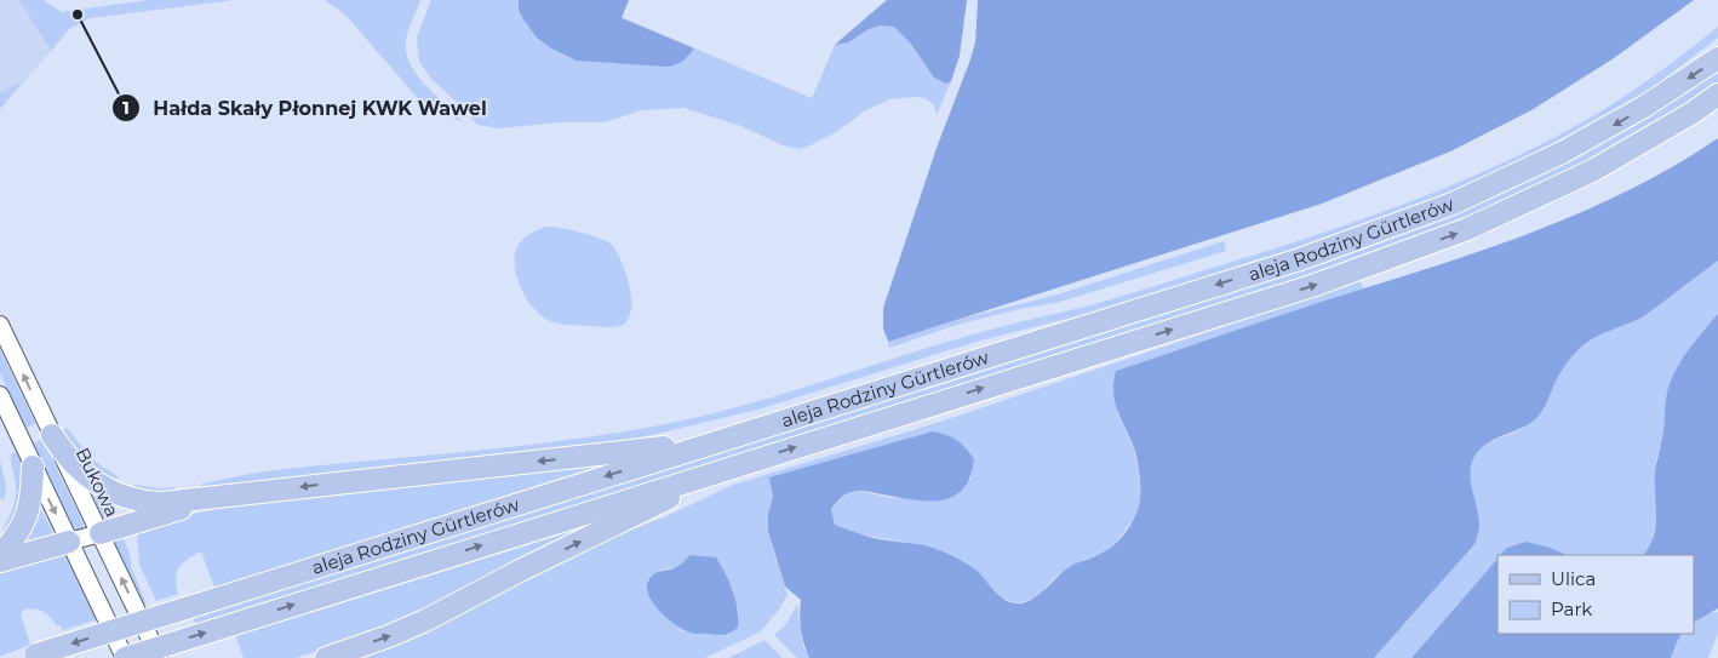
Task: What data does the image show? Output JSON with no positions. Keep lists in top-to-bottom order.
{
  "streets": {
    "main road": ["aleja Rodziny Gürtlerów"],
    "street": ["Bukowa"]
  },
  "places": ["Hałda Skały Płonnej KWK Wawel"],
  "legend": ["Ulica", "Park"]
}
